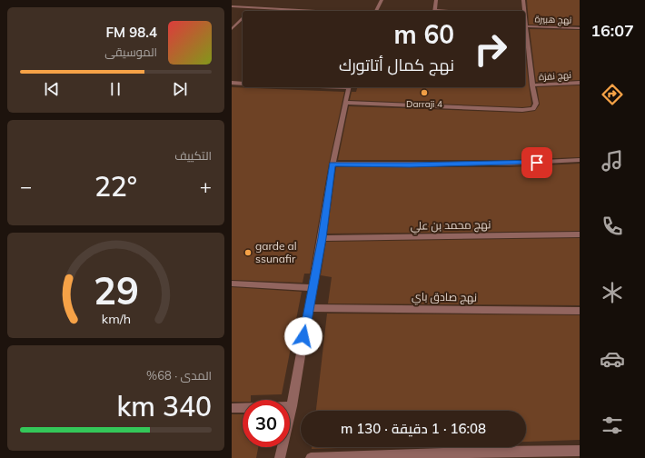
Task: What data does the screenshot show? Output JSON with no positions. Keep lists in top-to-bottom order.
{
  "streets": {
    "street": [
      "نهج هبيرة",
      "نهج نفزة",
      "نهج محمد بن علي",
      "نهج صادق باي"
    ]
  },
  "places": ["Darraji 4", "garde al ssunafir"],
  "page": {
    "tabs": "16:07",
    "turn": ["60 m", "نهج كمال أتاتورك"],
    "song": ["98.4 FM", "الموسيقى"],
    "tile": [
      "التكييف",
      ["المدى · 68%", "340 km"]
    ],
    "heat": ["−", "22°", "+"],
    "limit": "30",
    "trip": "16:08 · 1 دقيقة · 130 m",
    "gauge": ["29", "km/h"]
  }
}
